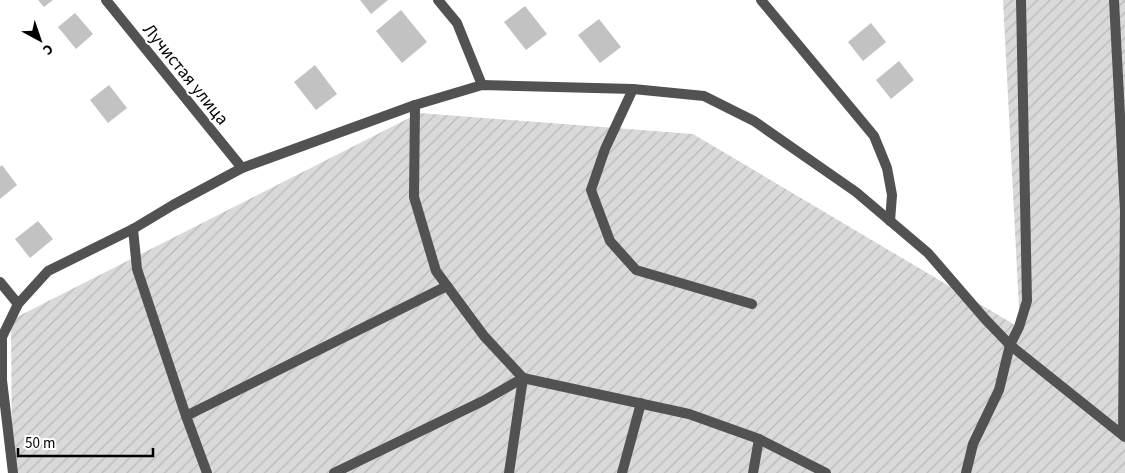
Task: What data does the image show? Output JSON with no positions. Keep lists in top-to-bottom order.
{
  "streets": {
    "street": ["Лучистая улица"]
  },
  "scale_bar": "50 m",
  "north": "bottom right"
}
